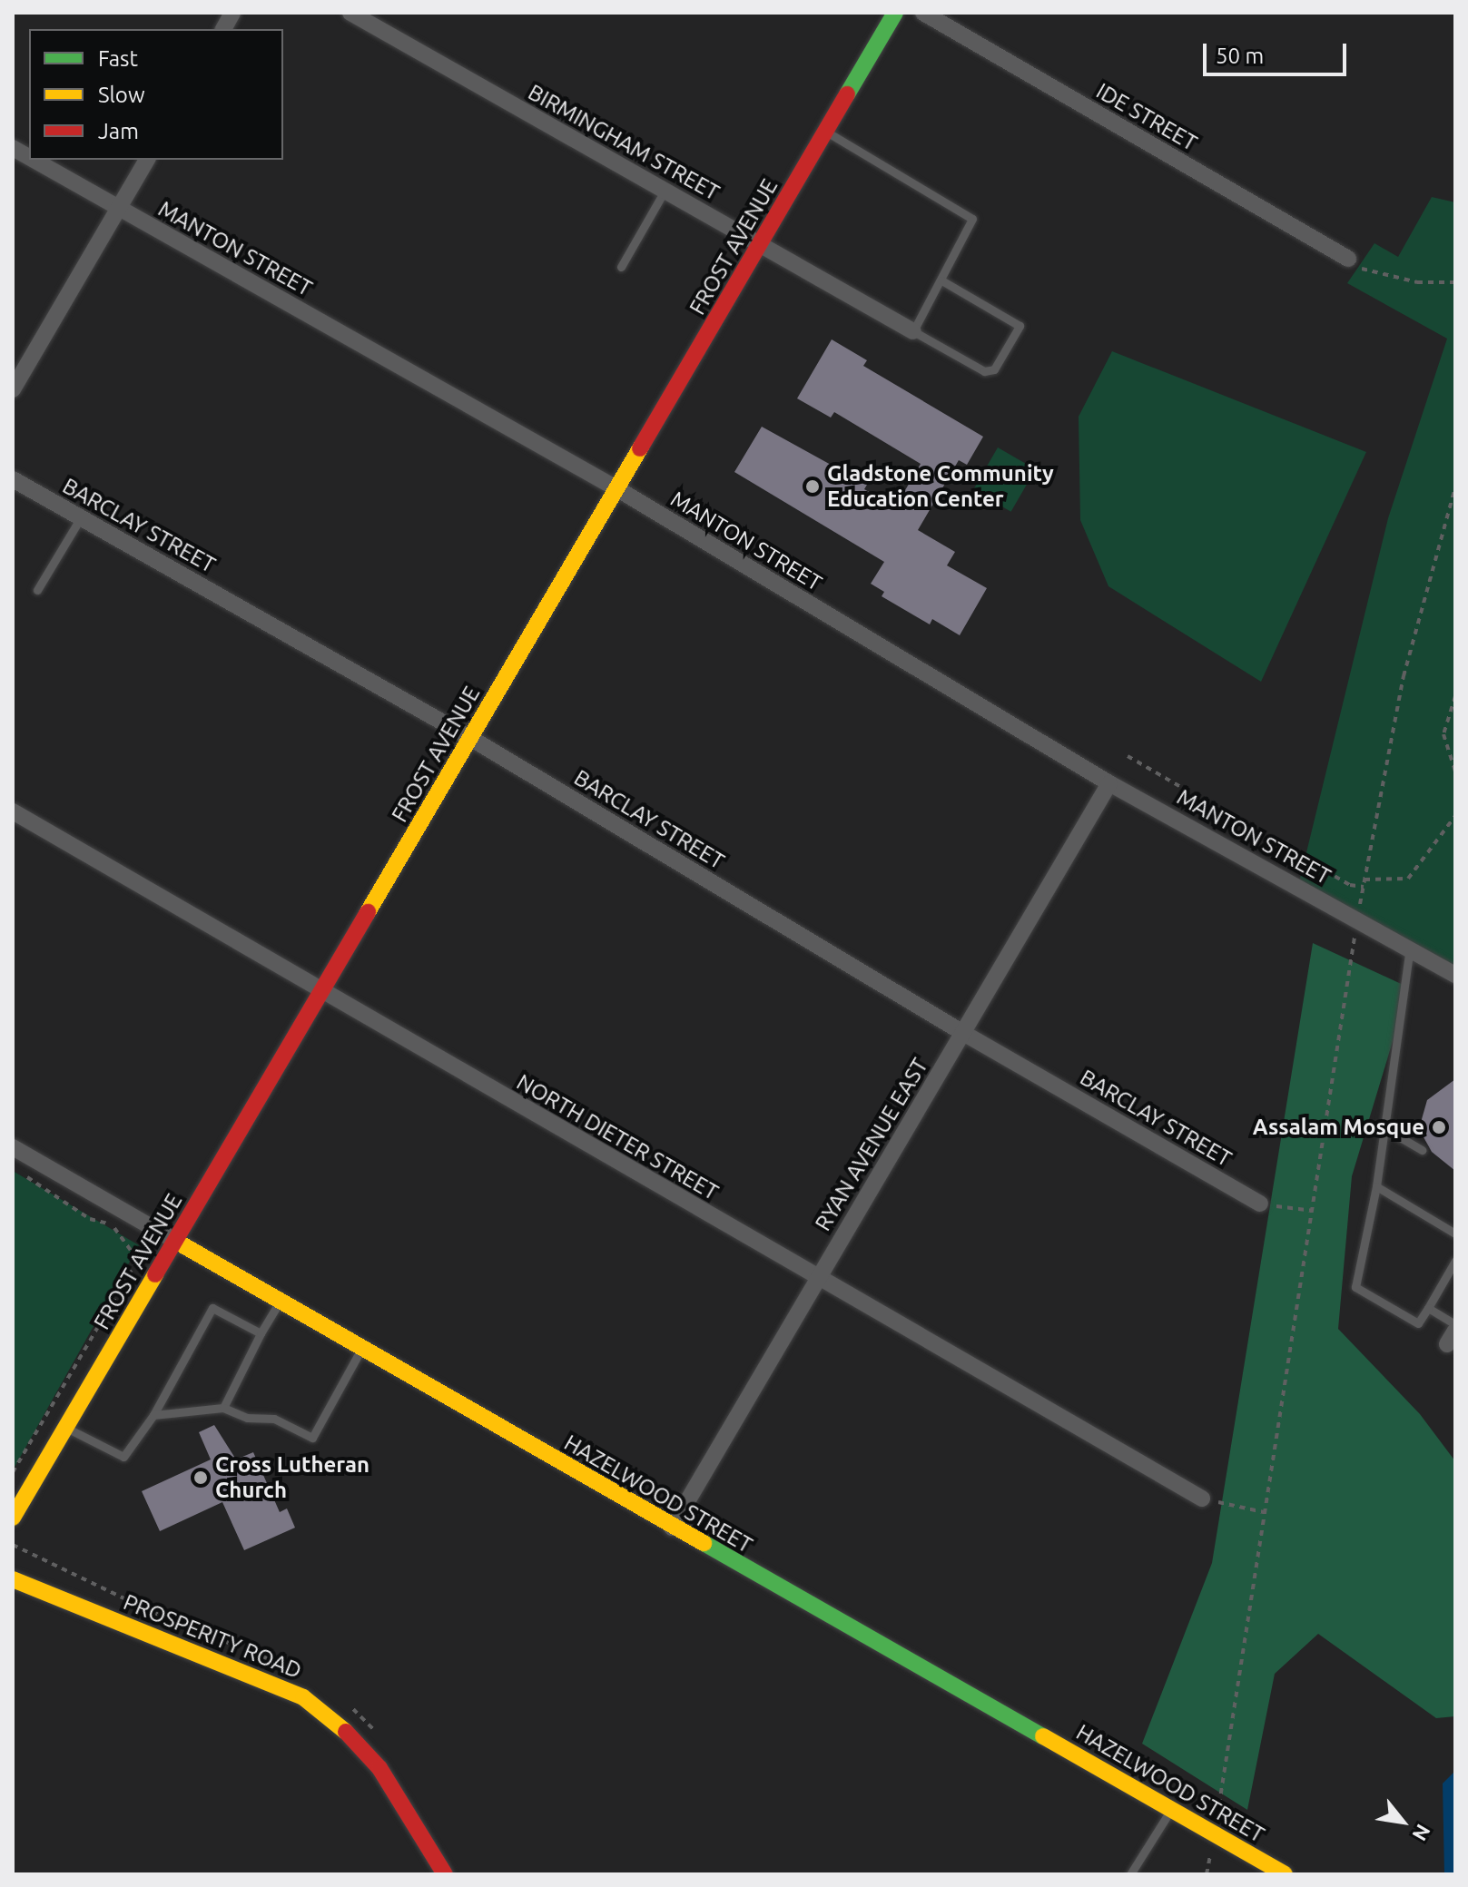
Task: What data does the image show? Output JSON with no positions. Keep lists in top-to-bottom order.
{
  "streets": {
    "street": [
      "IDE STREET",
      "BIRMINGHAM STREET",
      "FROST AVENUE",
      "MANTON STREET",
      "BARCLAY STREET",
      "NORTH DIETER STREET",
      "RYAN AVENUE EAST",
      "HAZELWOOD STREET",
      "PROSPERITY ROAD"
    ]
  },
  "crossings": [
    ["BIRMINGHAM STREET", "FROST AVENUE"],
    ["FROST AVENUE", "MANTON STREET"],
    ["FROST AVENUE", "BARCLAY STREET"],
    ["FROST AVENUE", "NORTH DIETER STREET"],
    ["FROST AVENUE", "HAZELWOOD STREET"],
    ["MANTON STREET", "RYAN AVENUE EAST"],
    ["BARCLAY STREET", "RYAN AVENUE EAST"],
    ["NORTH DIETER STREET", "RYAN AVENUE EAST"],
    ["RYAN AVENUE EAST", "HAZELWOOD STREET"]
  ],
  "places": ["Gladstone Community Education Center", "Assalam Mosque", "Cross Lutheran Church"],
  "legend": ["Fast", "Slow", "Jam"],
  "scale_bar": "50 m",
  "north": "bottom right"
}
